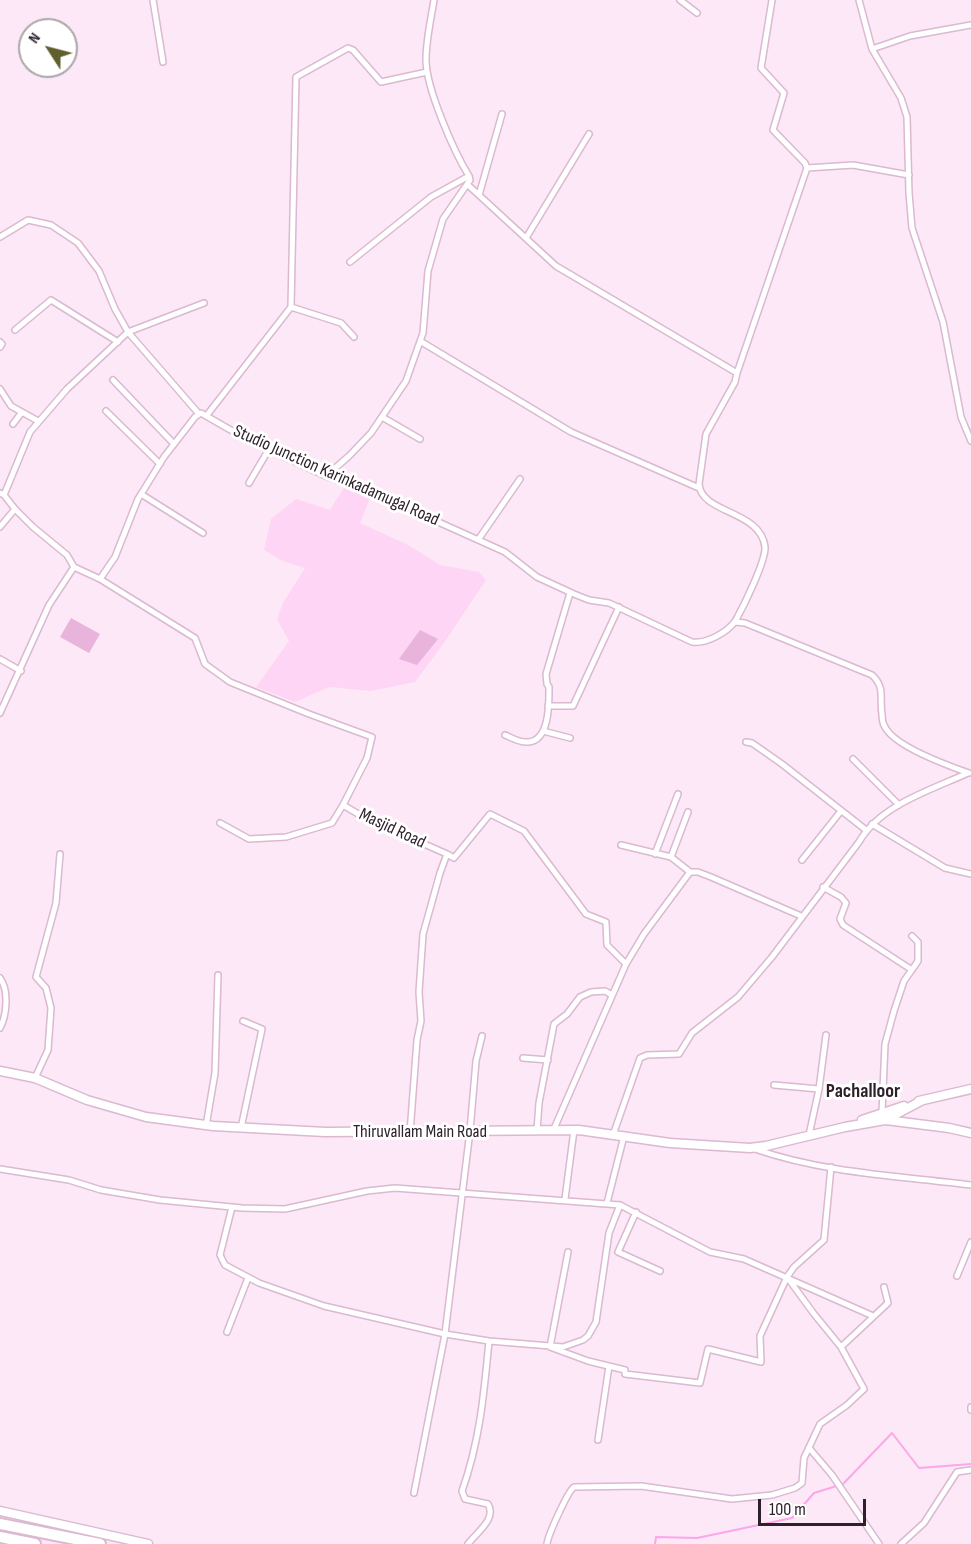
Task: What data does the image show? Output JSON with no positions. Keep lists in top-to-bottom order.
{
  "streets": {
    "main road": ["Thiruvallam Main Road"],
    "street": ["Studio Junction Karinkadamugal Road", "Masjid Road"]
  },
  "crossings": [
    ["Masjid Road", "Thiruvallam Main Road"]
  ],
  "districts": ["Pachalloor"],
  "scale_bar": "100 m",
  "north": "top left"
}
